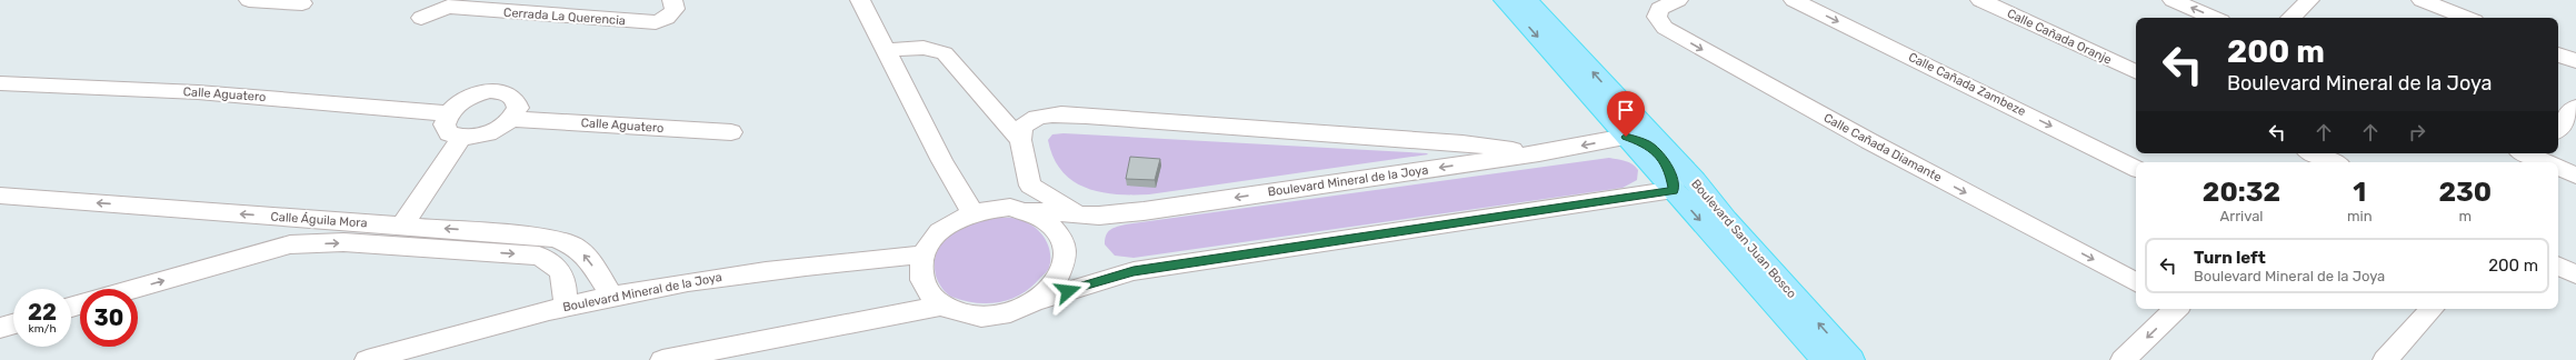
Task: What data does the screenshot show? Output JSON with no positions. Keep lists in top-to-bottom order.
{
  "streets": {
    "main road": ["Boulevard San Juan Bosco"],
    "street": [
      "Cerrada La Querencia",
      "Calle Cañada Oranje",
      "Calle Cañada Zambeze",
      "Calle Aguatero",
      "Calle Cañada Diamante",
      "Boulevard Mineral de la Joya",
      "Calle Águila Mora"
    ]
  },
  "crossings": [
    ["Boulevard Mineral de la Joya", "Calle Águila Mora"],
    ["Boulevard Mineral de la Joya", "Boulevard San Juan Bosco"]
  ],
  "one_way": ["Calle Cañada Zambeze", "Calle Cañada Diamante"],
  "page": {
    "turn": ["200 m", "Boulevard Mineral de la Joya"],
    "eta": [
      "20:32",
      "Arrival",
      "1",
      "min",
      "230",
      "m"
    ],
    "list": [
      {
        "name": "Turn left",
        "note": "Boulevard Mineral de la Joya",
        "value": "200 m"
      }
    ],
    "speed": "22 km/h",
    "limit": "30"
  }
}
